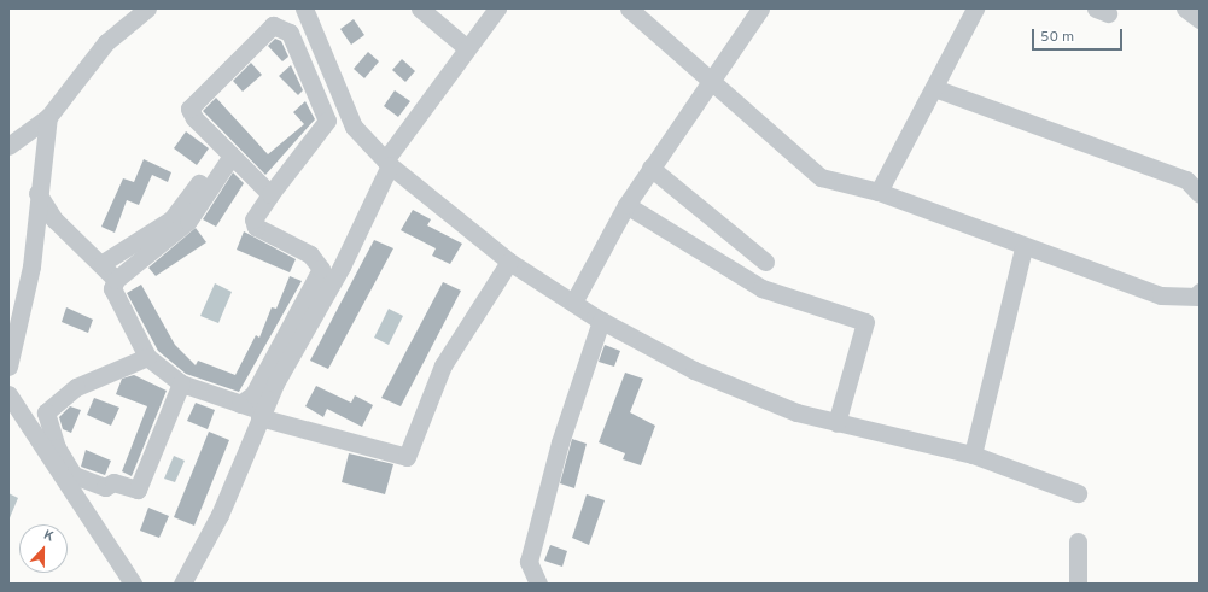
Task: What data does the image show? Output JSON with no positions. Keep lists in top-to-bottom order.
{
  "scale_bar": "50 m",
  "north": "top"
}
